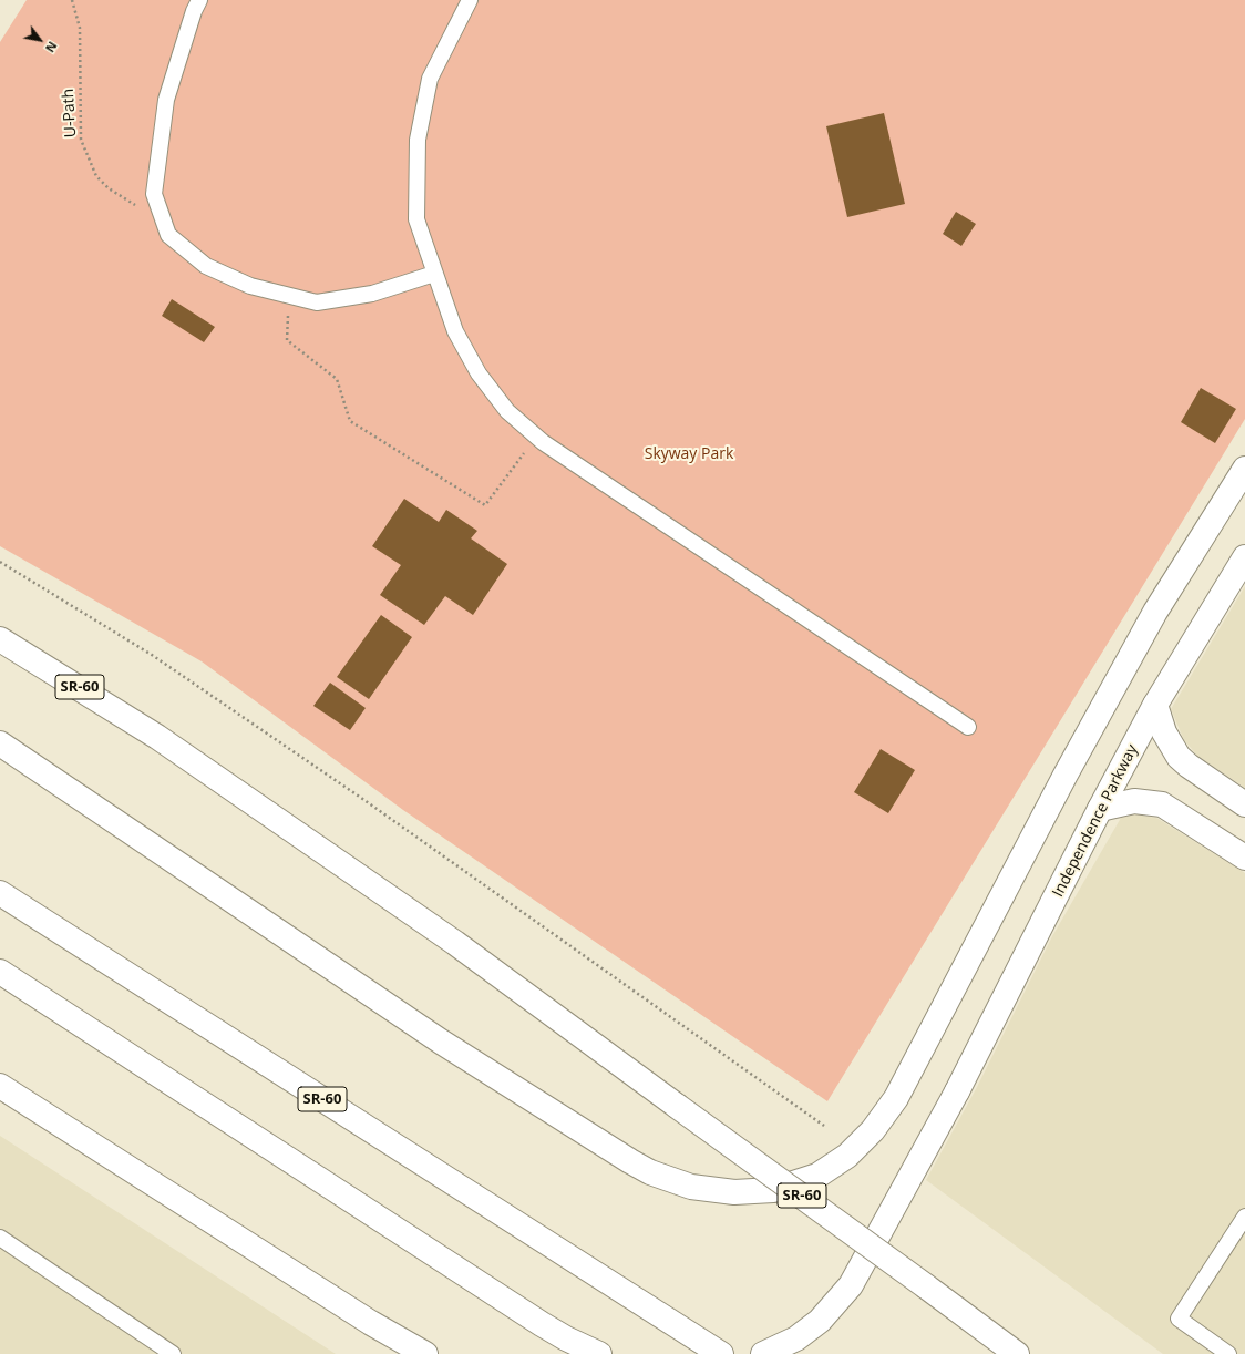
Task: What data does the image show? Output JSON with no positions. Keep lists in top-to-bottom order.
{
  "streets": {
    "main road": ["SR-60", "Independence Parkway"],
    "path": ["U-Path"]
  },
  "parks": ["Skyway Park"],
  "north": "bottom right"
}
